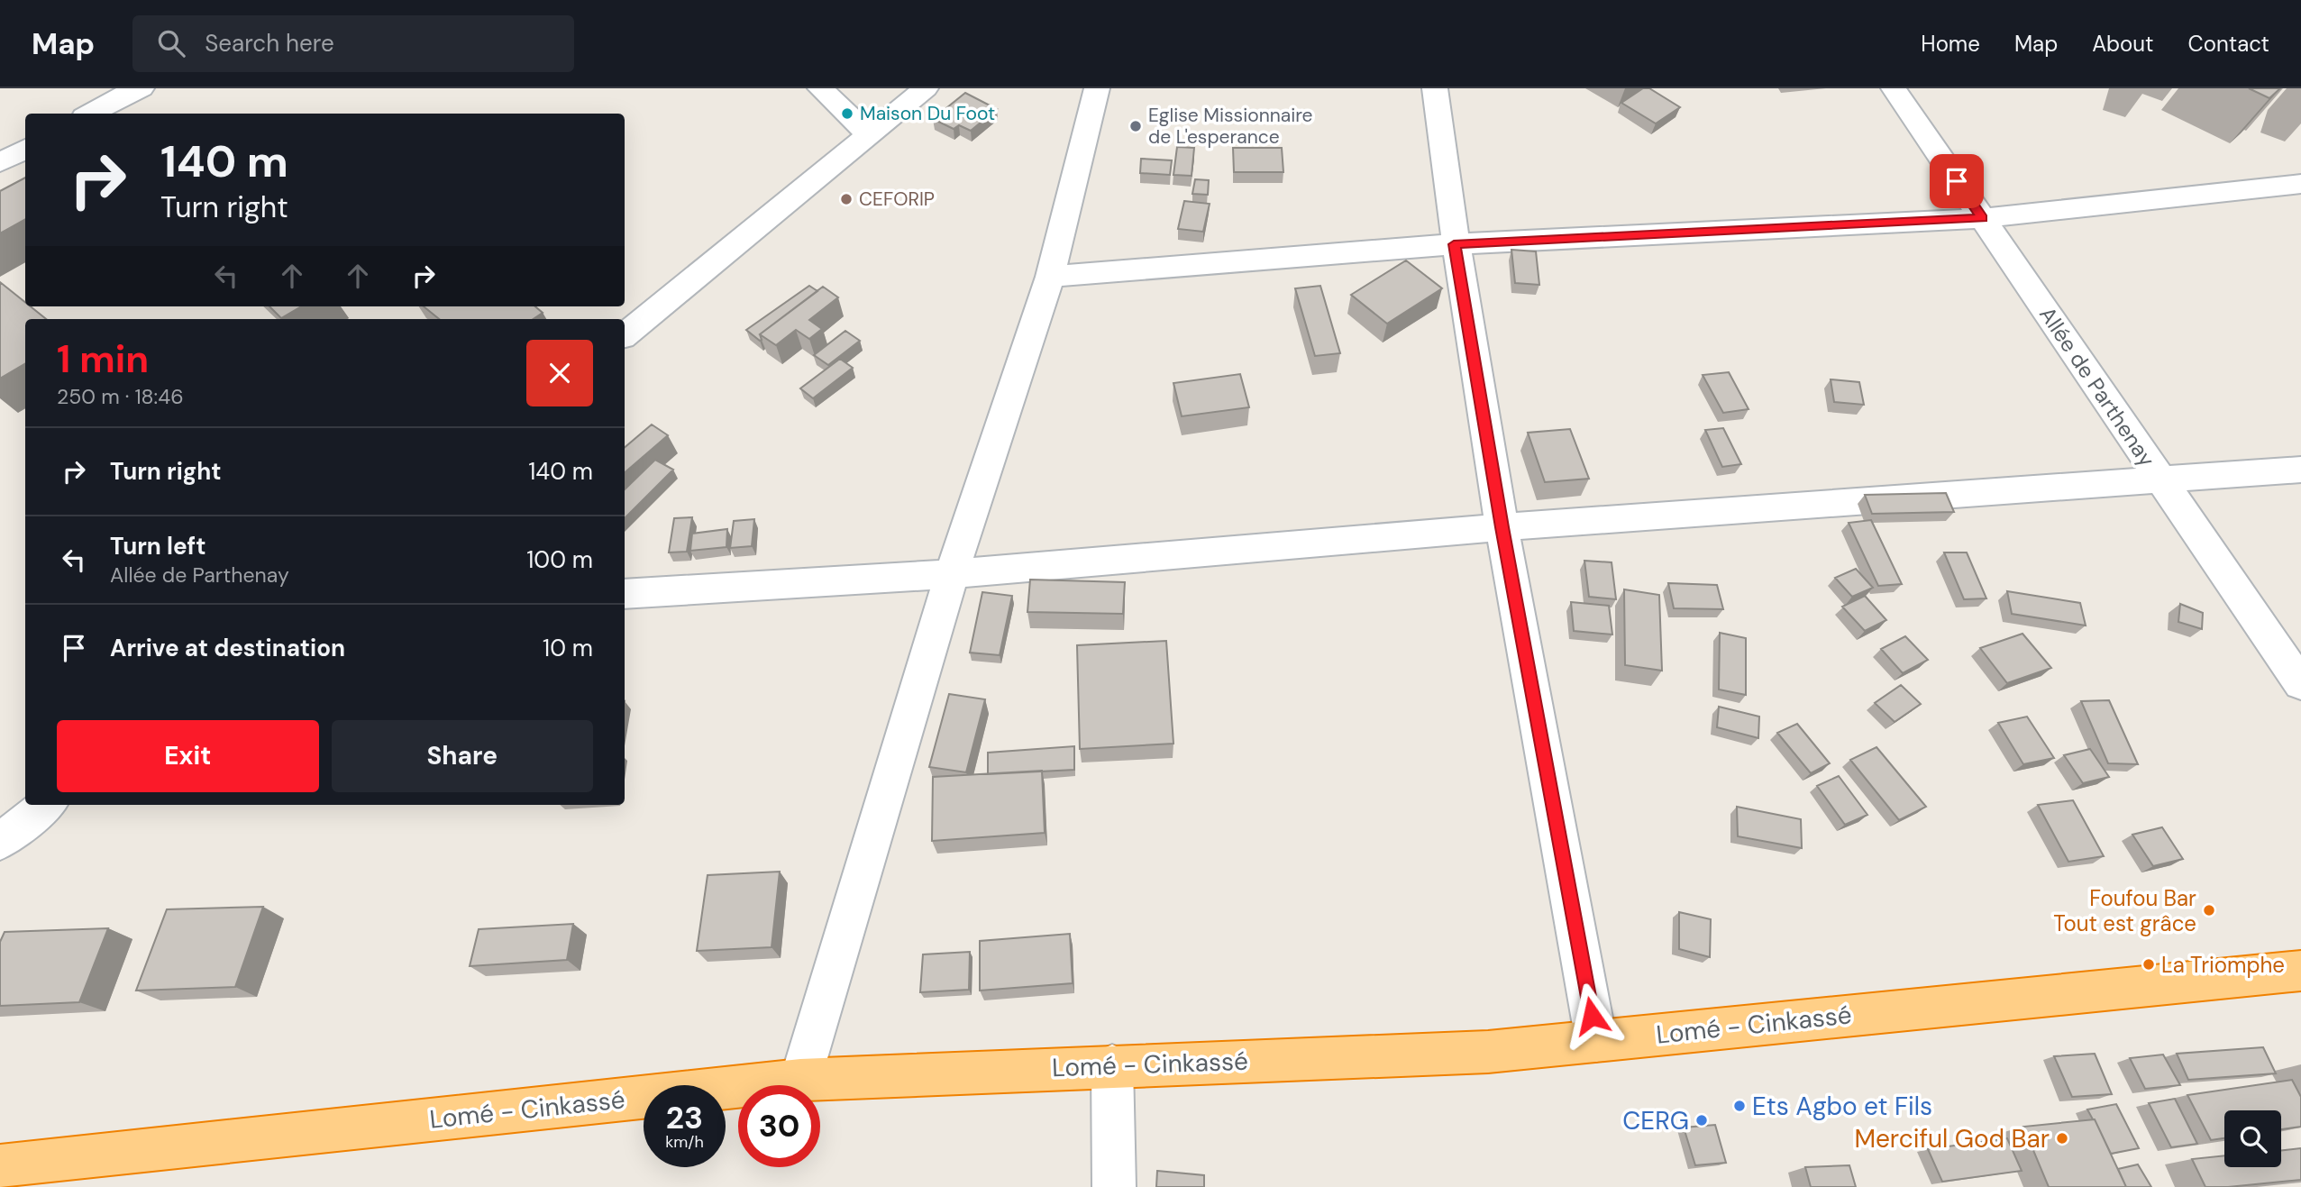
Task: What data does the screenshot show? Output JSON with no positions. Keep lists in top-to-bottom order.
{
  "streets": {
    "highway": ["Lomé - Cinkassé"],
    "street": ["Allée de Parthenay"]
  },
  "places": [
    "Maison Du Foot",
    "Eglise Missionnaire de L'esperance",
    "CEFORIP",
    "Foufou Bar Tout est grâce",
    "La Triomphe",
    "Ets Agbo et Fils",
    "CERG",
    "Merciful God Bar"
  ],
  "page": {
    "header": "Map",
    "search": "Search here",
    "nav": [
      "Home",
      "Map",
      "About",
      "Contact"
    ],
    "turn": ["140 m", "Turn right"],
    "heading": ["1 min", "250 m · 18:46"],
    "list": [
      {
        "name": "Turn right",
        "value": "140 m"
      },
      {
        "name": "Turn left",
        "note": "Allée de Parthenay",
        "value": "100 m"
      },
      {
        "name": "Arrive at destination",
        "value": "10 m"
      }
    ],
    "buttons": ["Exit", "Share"],
    "speed": "23 km/h",
    "limit": "30"
  }
}
